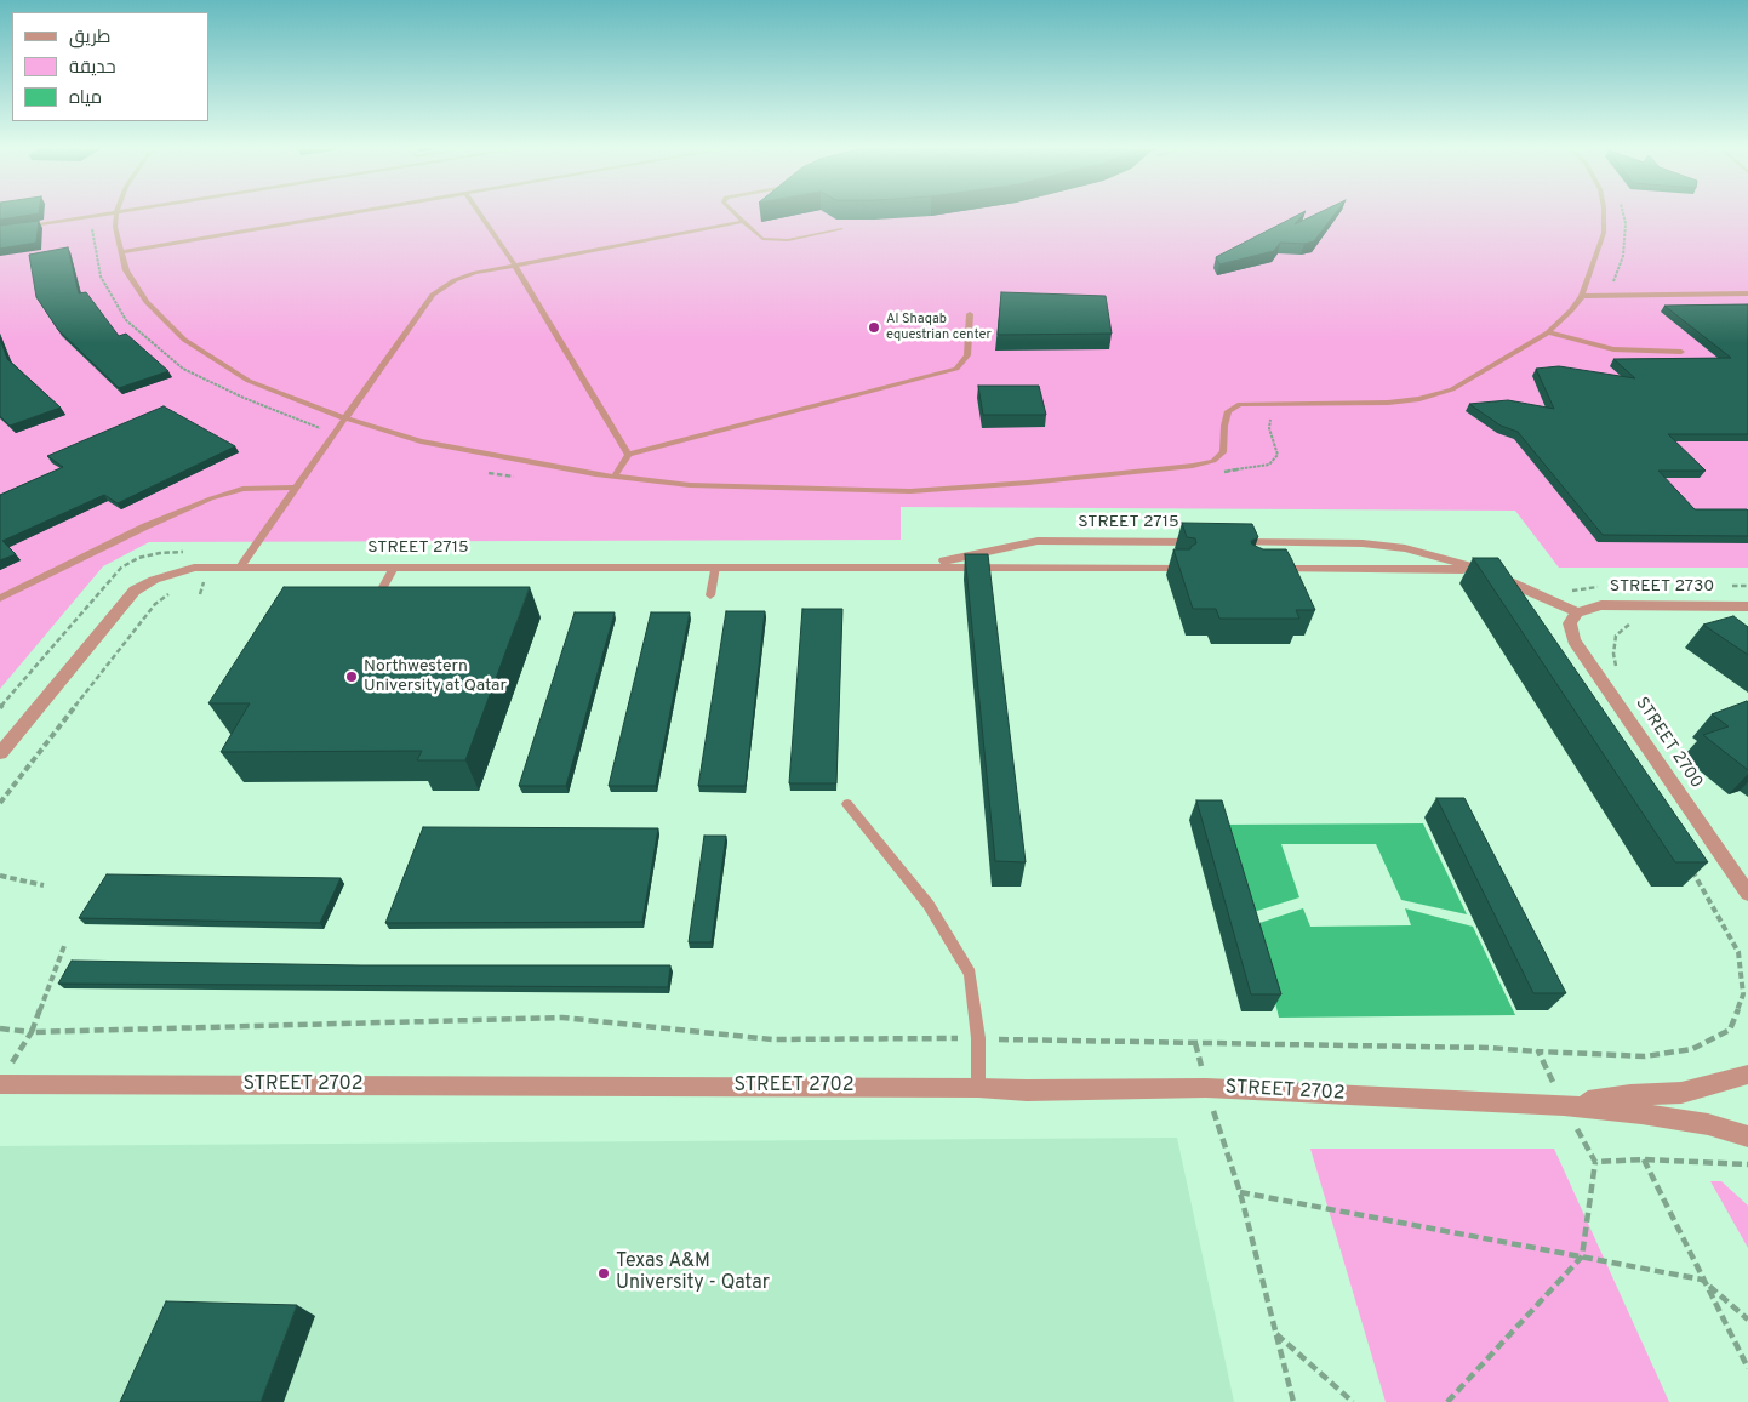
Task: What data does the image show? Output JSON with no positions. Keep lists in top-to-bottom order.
{
  "streets": {
    "street": [
      "STREET 2715",
      "STREET 2730",
      "STREET 2700",
      "STREET 2702"
    ]
  },
  "crossings": [
    ["STREET 2715", "STREET 2730"],
    ["STREET 2715", "STREET 2700"],
    ["STREET 2730", "STREET 2700"]
  ],
  "places": ["Al Shaqab equestrian center", "Northwestern University at Qatar", "Texas A&M University - Qatar"],
  "legend": ["طريق", "حديقة", "مياه"]
}
